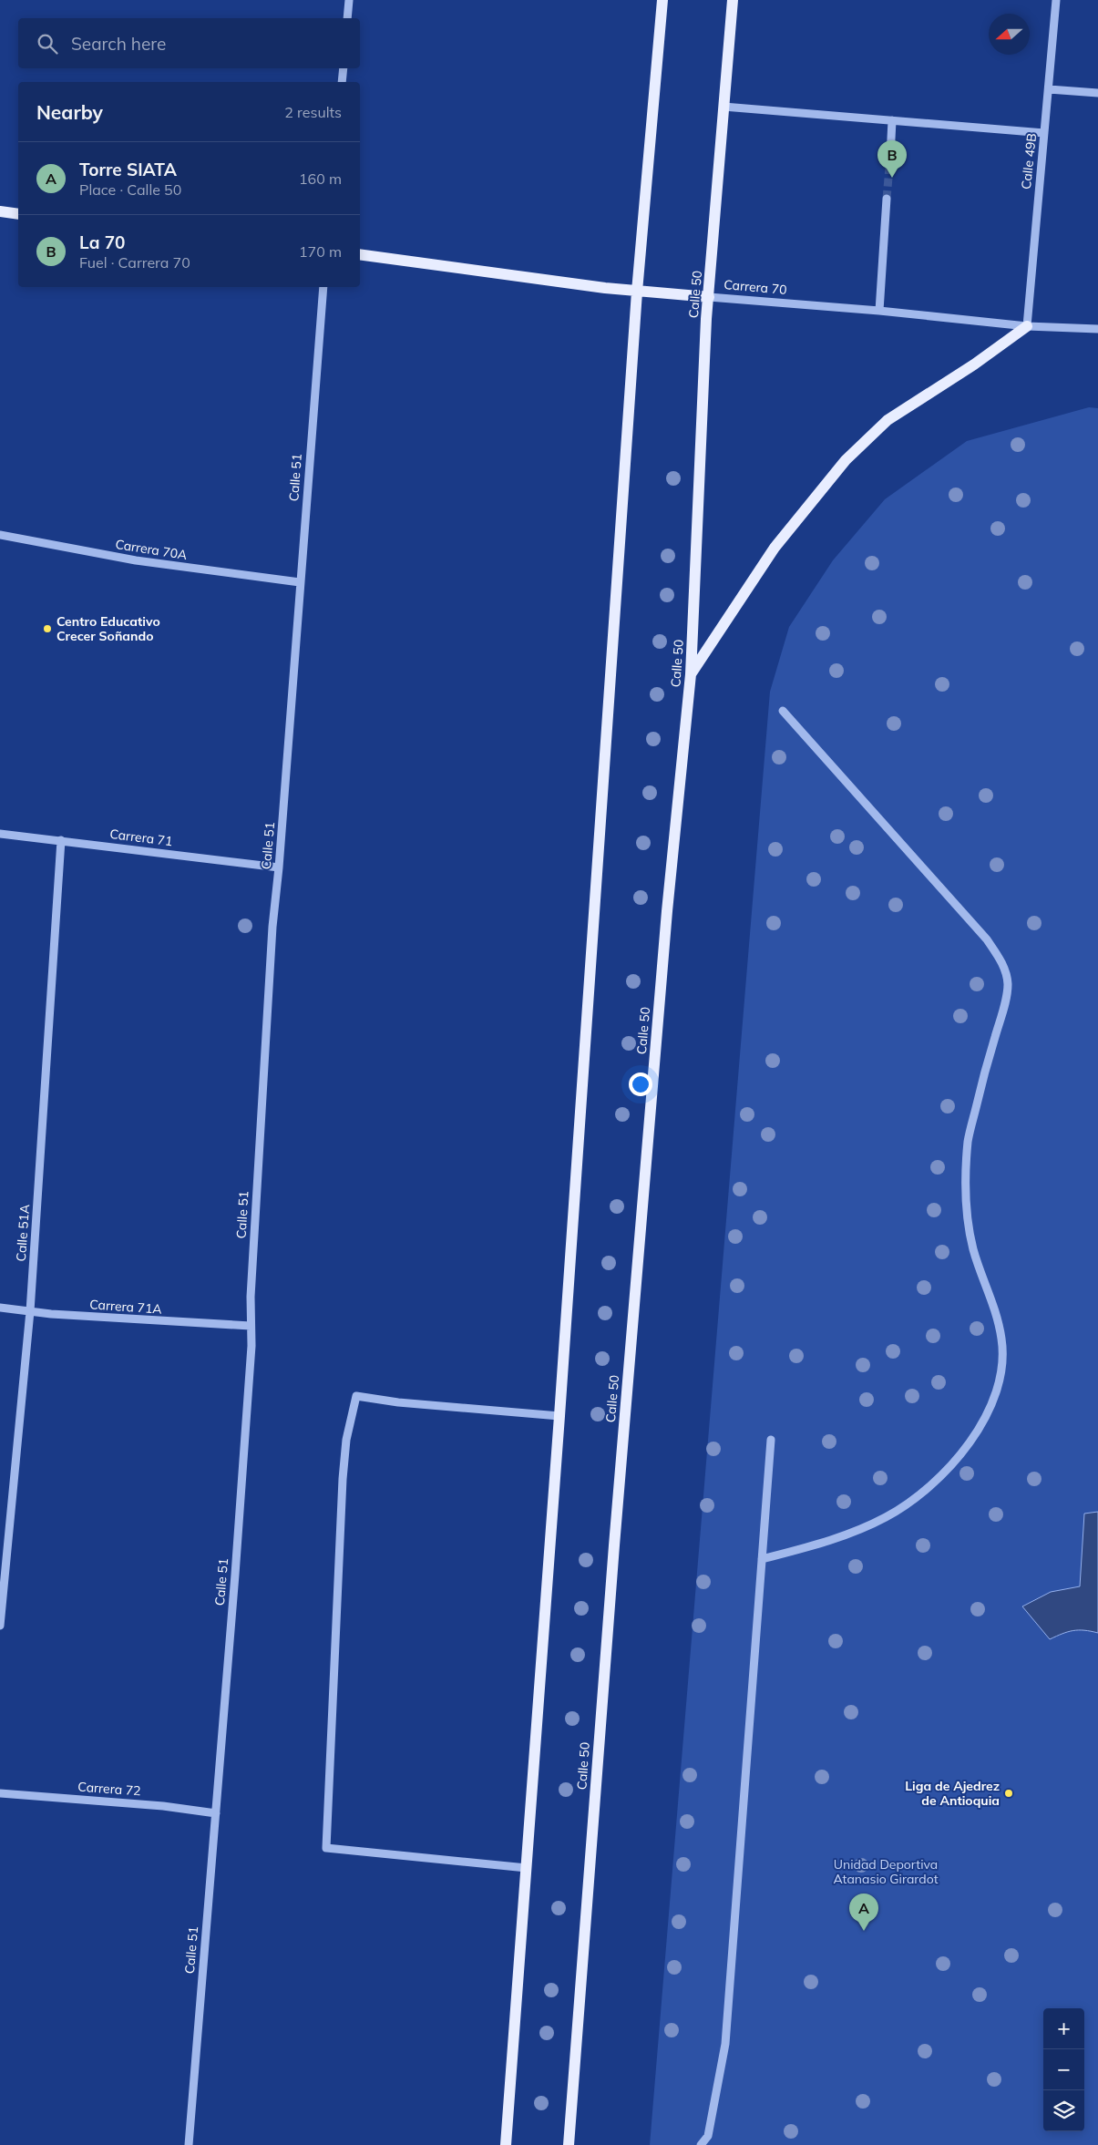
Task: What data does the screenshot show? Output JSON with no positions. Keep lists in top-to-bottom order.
{
  "streets": {
    "main road": ["Carrera 70", "Calle 50"],
    "street": [
      "Calle 49B",
      "Calle 51",
      "Carrera 70A",
      "Carrera 71",
      "Calle 51A",
      "Carrera 71A",
      "Carrera 72"
    ]
  },
  "crossings": [
    ["Calle 49B", "Carrera 70"],
    ["Carrera 70", "Calle 50"],
    ["Calle 51", "Carrera 70A"],
    ["Calle 51", "Carrera 71"],
    ["Calle 51", "Carrera 71A"],
    ["Calle 51", "Carrera 72"],
    ["Carrera 71", "Calle 51A"],
    ["Calle 51A", "Carrera 71A"]
  ],
  "parks": ["Unidad Deportiva Atanasio Girardot"],
  "places": ["Centro Educativo Crecer Soñando", "Liga de Ajedrez de Antioquia"],
  "north": "left",
  "page": {
    "search": "Search here",
    "heading": ["Nearby", "2 results"],
    "pins": ["B", "A"],
    "list": [
      {
        "mark": "A",
        "name": "Torre SIATA",
        "note": "Place · Calle 50",
        "value": "160 m"
      },
      {
        "mark": "B",
        "name": "La 70",
        "note": "Fuel · Carrera 70",
        "value": "170 m"
      }
    ],
    "map_buttons": ["+", "−"]
  }
}
